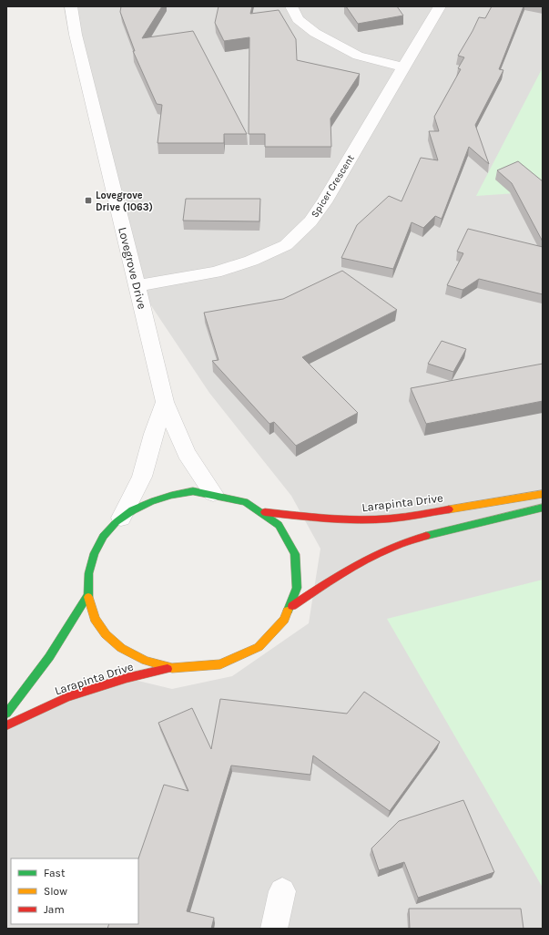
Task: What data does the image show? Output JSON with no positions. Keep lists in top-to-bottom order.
{
  "streets": {
    "main road": ["Larapinta Drive"],
    "street": ["Spicer Crescent", "Lovegrove Drive"]
  },
  "crossings": [
    ["Spicer Crescent", "Lovegrove Drive"]
  ],
  "places": {
    "transit": ["Lovegrove Drive (1063)"]
  },
  "legend": ["Fast", "Slow", "Jam"]
}
